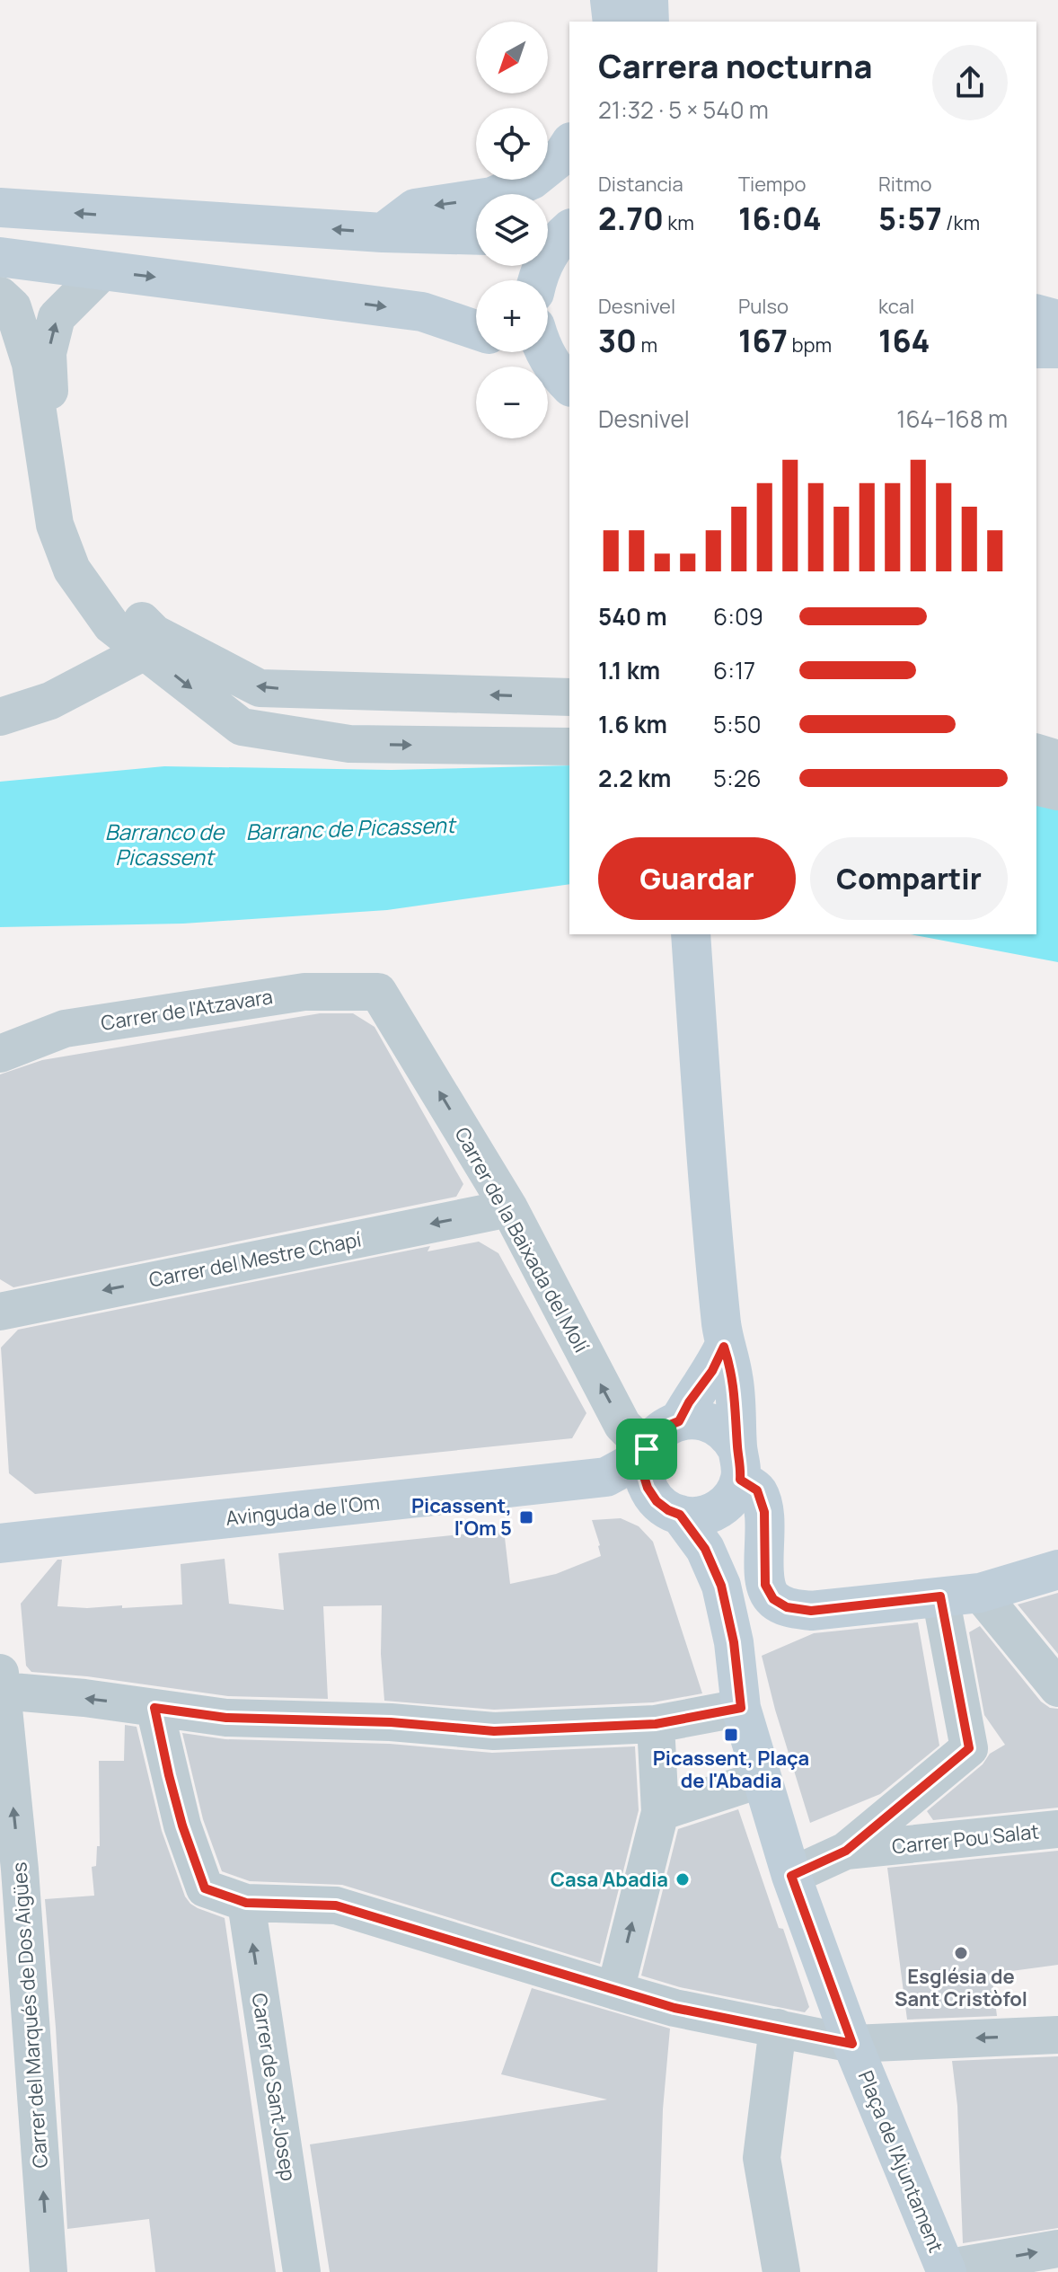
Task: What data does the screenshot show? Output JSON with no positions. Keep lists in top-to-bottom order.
{
  "streets": {
    "street": [
      "Carrer de l'Atzavara",
      "Carrer de la Baixada del Molí",
      "Carrer del Mestre Chapí",
      "Avinguda de l'Om",
      "Carrer Pou Salat",
      "Carrer del Marqués de Dos Aigües",
      "Carrer de Sant Josep",
      "Plaça de l'Ajuntament"
    ]
  },
  "crossings": [
    ["Carrer de l'Atzavara", "Carrer de la Baixada del Molí"],
    ["Carrer de la Baixada del Molí", "Carrer del Mestre Chapí"],
    ["Carrer de la Baixada del Molí", "Avinguda de l'Om"],
    ["Carrer de la Baixada del Molí", "Plaça de l'Ajuntament"],
    ["Avinguda de l'Om", "Plaça de l'Ajuntament"],
    ["Carrer Pou Salat", "Plaça de l'Ajuntament"]
  ],
  "one_way": ["Carrer del Mestre Chapí", "Carrer del Marqués de Dos Aigües", "Carrer de Sant Josep"],
  "water": ["Barranc de Picassent", "Barranco de Picassent"],
  "places": {
    "transit": ["Picassent, l'Om 5", "Picassent, Plaça de l'Abadia"],
    "other": ["Casa Abadia", "Església de Sant Cristòfol"]
  },
  "north": "bottom left",
  "page": {
    "map_buttons": ["+", "−"],
    "heading": ["Carrera nocturna", "21:32 · 5 × 540 m"],
    "stats": [
      ["Distancia", "2.70 km"],
      ["Tiempo", "16:04"],
      ["Ritmo", "5:57 /km"],
      ["Desnivel", "30 m"],
      ["Pulso", "167 bpm"],
      ["kcal", "164"]
    ],
    "chart": ["Desnivel", "164–168 m"],
    "list": [
      {
        "name": "540 m",
        "note": "6:09"
      },
      {
        "name": "1.1 km",
        "note": "6:17"
      },
      {
        "name": "1.6 km",
        "note": "5:50"
      },
      {
        "name": "2.2 km",
        "note": "5:26"
      }
    ],
    "buttons": ["Guardar", "Compartir"]
  }
}
